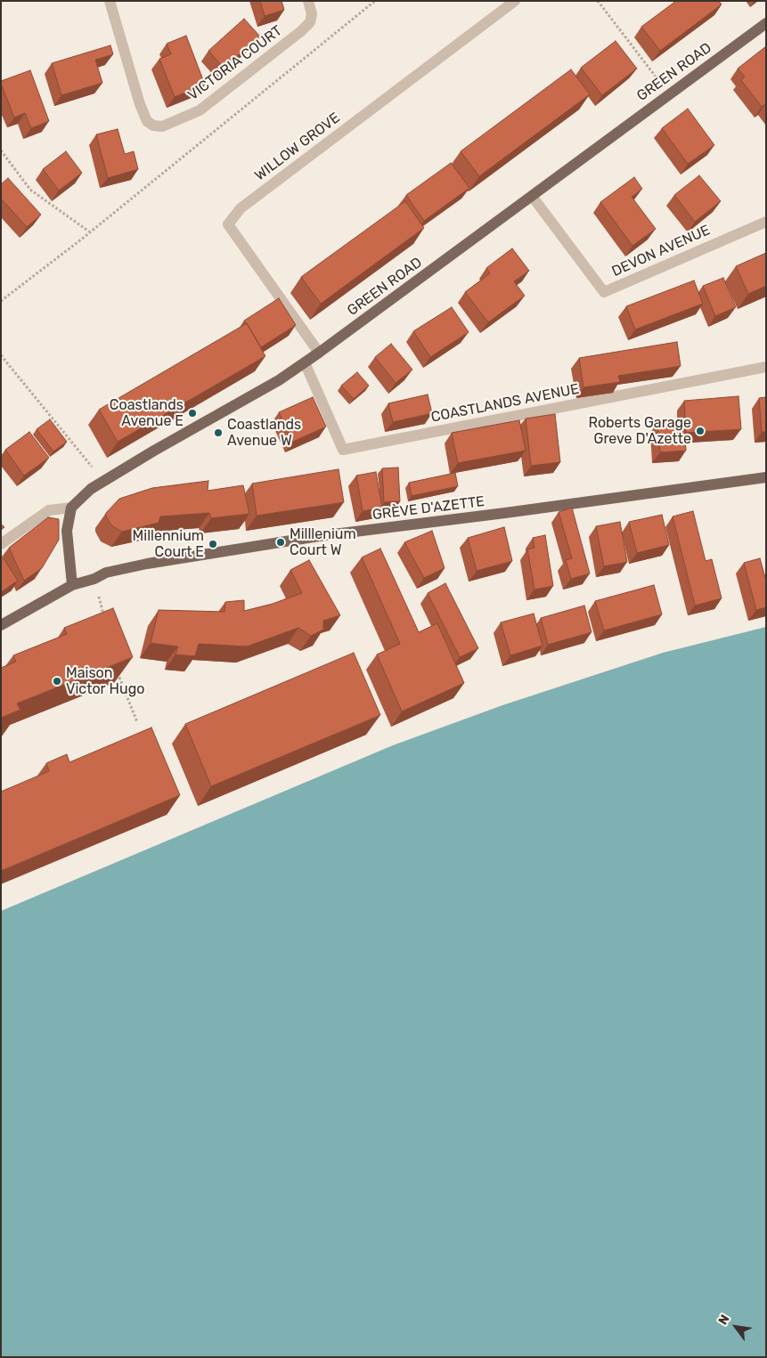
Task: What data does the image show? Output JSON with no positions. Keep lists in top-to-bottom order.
{
  "streets": {
    "main road": ["GREEN ROAD", "GRÈVE D'AZETTE"],
    "street": [
      "VICTORIA COURT",
      "WILLOW GROVE",
      "DEVON AVENUE",
      "COASTLANDS AVENUE"
    ]
  },
  "crossings": [
    ["GREEN ROAD", "WILLOW GROVE"],
    ["GREEN ROAD", "DEVON AVENUE"],
    ["GREEN ROAD", "COASTLANDS AVENUE"]
  ],
  "places": [
    "Coastlands Avenue E",
    "Roberts Garage Greve D'Azette",
    "Coastlands Avenue W",
    "Milllenium Court W",
    "Millennium Court E",
    "Maison Victor Hugo"
  ],
  "north": "top left"
}
